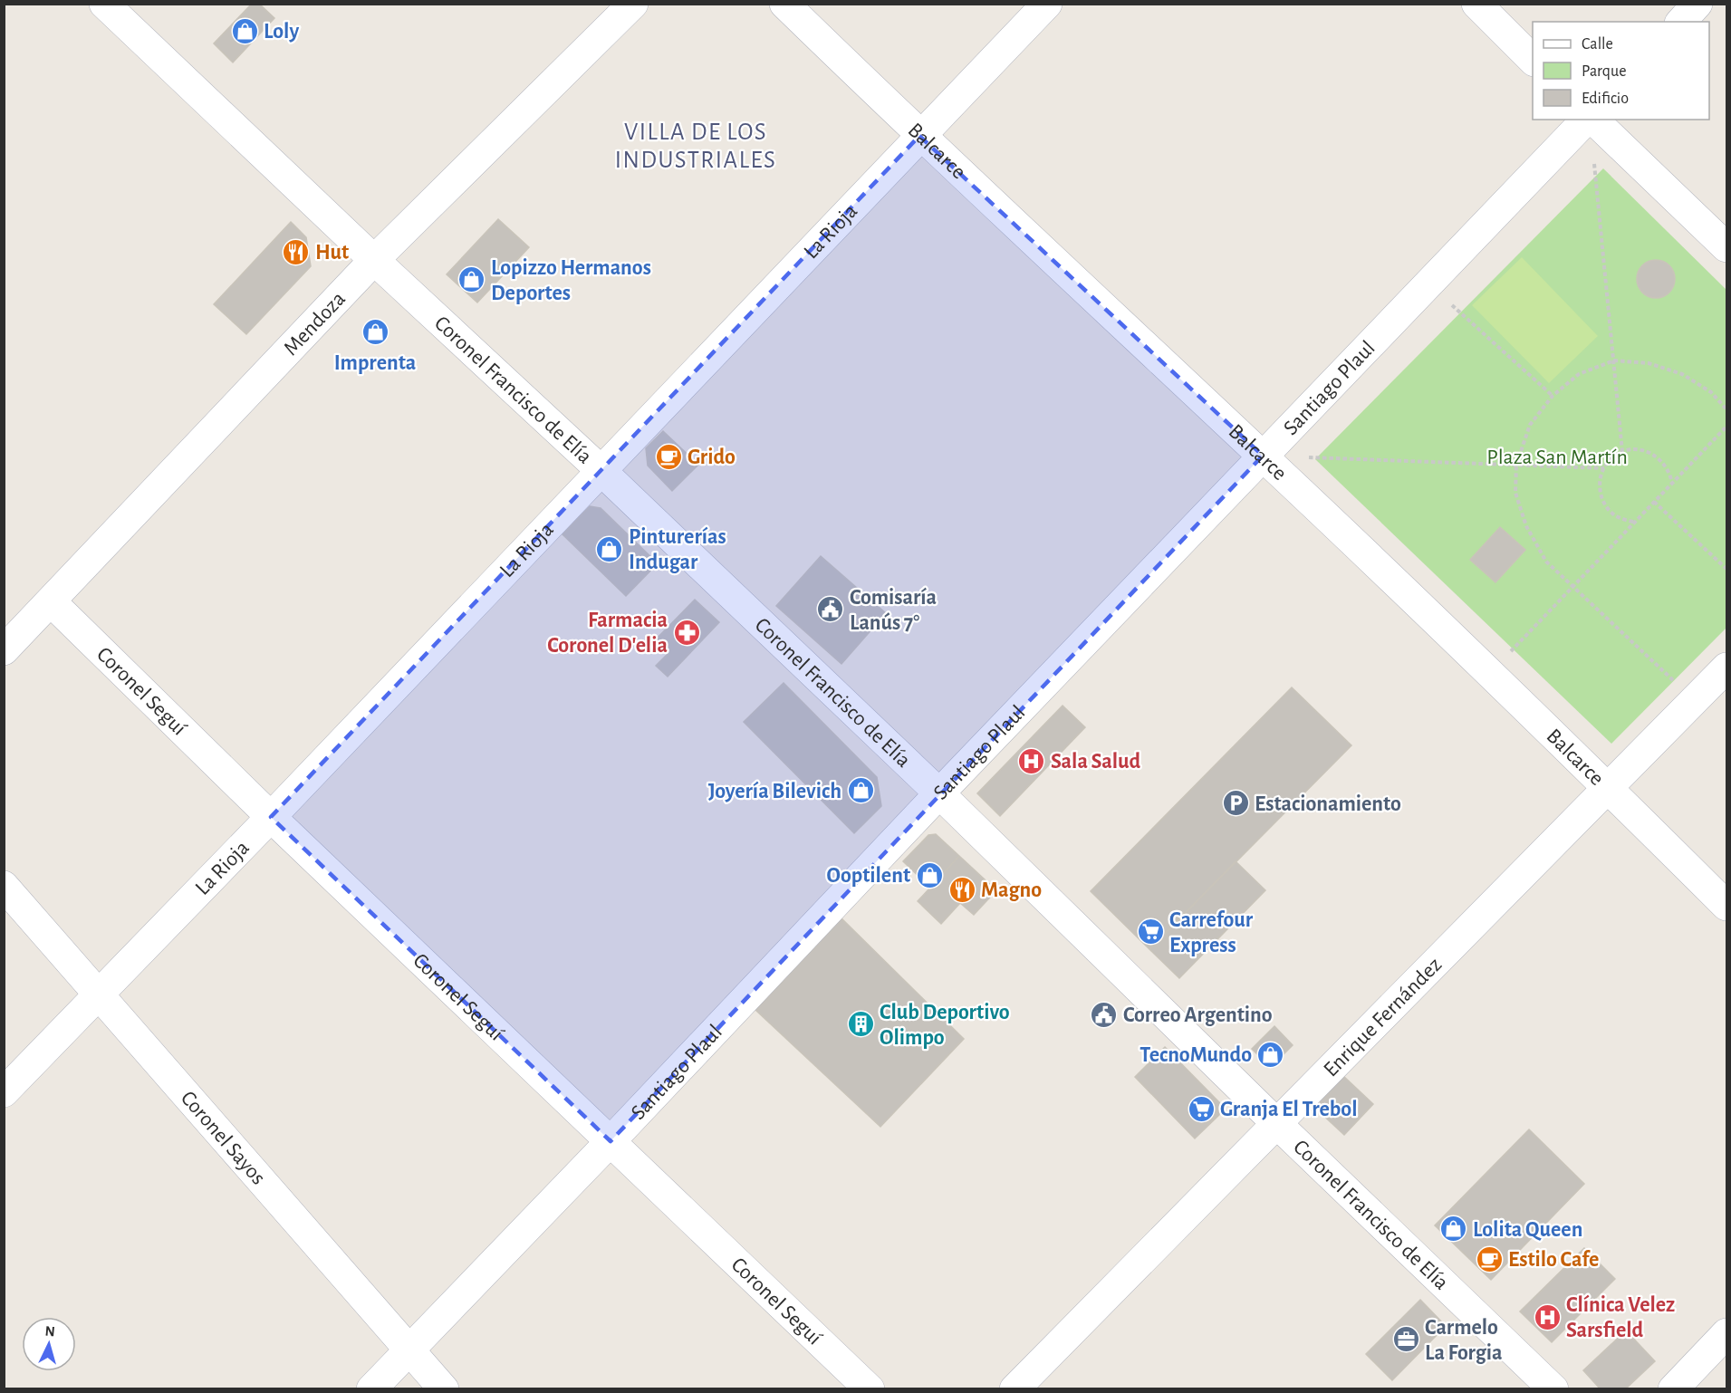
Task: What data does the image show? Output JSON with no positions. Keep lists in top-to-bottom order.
{
  "streets": {
    "street": [
      "Balcarce",
      "La Rioja",
      "Mendoza",
      "Santiago Plaul",
      "Coronel Francisco de Elía",
      "Coronel Seguí",
      "Enrique Fernández",
      "Coronel Sayos"
    ]
  },
  "crossings": [
    ["Balcarce", "La Rioja"],
    ["Balcarce", "Santiago Plaul"],
    ["Balcarce", "Enrique Fernández"],
    ["La Rioja", "Coronel Francisco de Elía"],
    ["La Rioja", "Coronel Seguí"],
    ["La Rioja", "Coronel Sayos"],
    ["Mendoza", "Coronel Francisco de Elía"],
    ["Mendoza", "Coronel Seguí"],
    ["Santiago Plaul", "Coronel Francisco de Elía"],
    ["Santiago Plaul", "Coronel Seguí"],
    ["Santiago Plaul", "Coronel Sayos"],
    ["Coronel Francisco de Elía", "Enrique Fernández"]
  ],
  "districts": ["VILLA DE LOS INDUSTRIALES"],
  "parks": ["Plaza San Martín"],
  "places": {
    "shop": [
      "Loly",
      "Lopizzo Hermanos Deportes",
      "Imprenta",
      "Pinturerías Indugar",
      "Joyería Bilevich",
      "Ooptilent",
      "TecnoMundo",
      "Lolita Queen"
    ],
    "restaurant": ["Hut", "Magno"],
    "cafe": ["Grido", "Estilo Cafe"],
    "public building": ["Comisaría Lanús 7°", "Correo Argentino"],
    "pharmacy": ["Farmacia Coronel D'elia"],
    "hospital": ["Sala Salud", "Clínica Velez Sarsfield"],
    "parking": ["Estacionamiento"],
    "supermarket": ["Carrefour Express", "Granja El Trebol"],
    "building": ["Club Deportivo Olimpo"],
    "office": ["Carmelo La Forgia"]
  },
  "legend": ["Calle", "Parque", "Edificio"],
  "north": "top"
}
